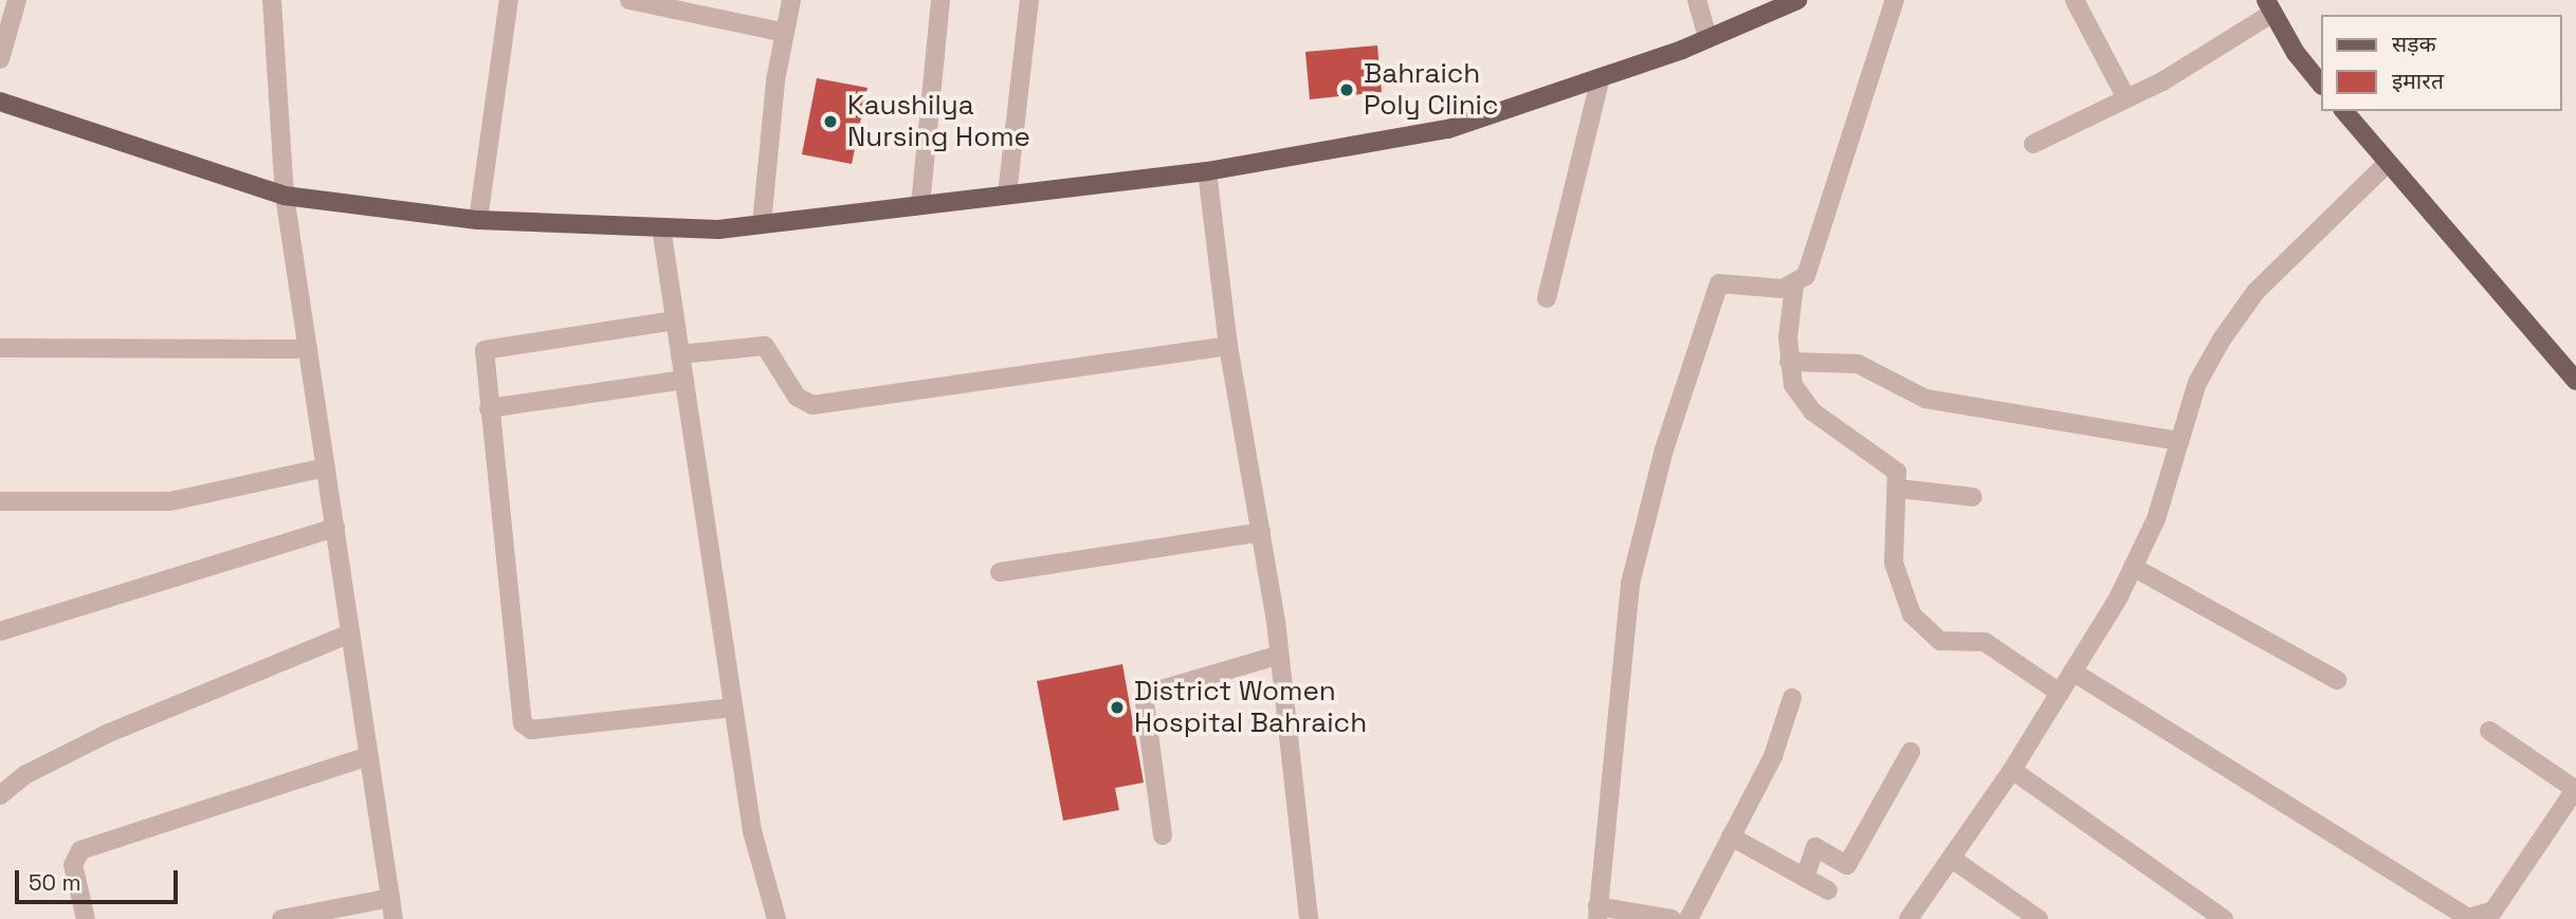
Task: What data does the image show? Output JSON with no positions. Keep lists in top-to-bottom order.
{
  "places": ["Bahraich Poly Clinic", "Kaushilya Nursing Home", "District Women Hospital Bahraich"],
  "legend": ["सड़क", "इमारत"],
  "scale_bar": "50 m"
}
